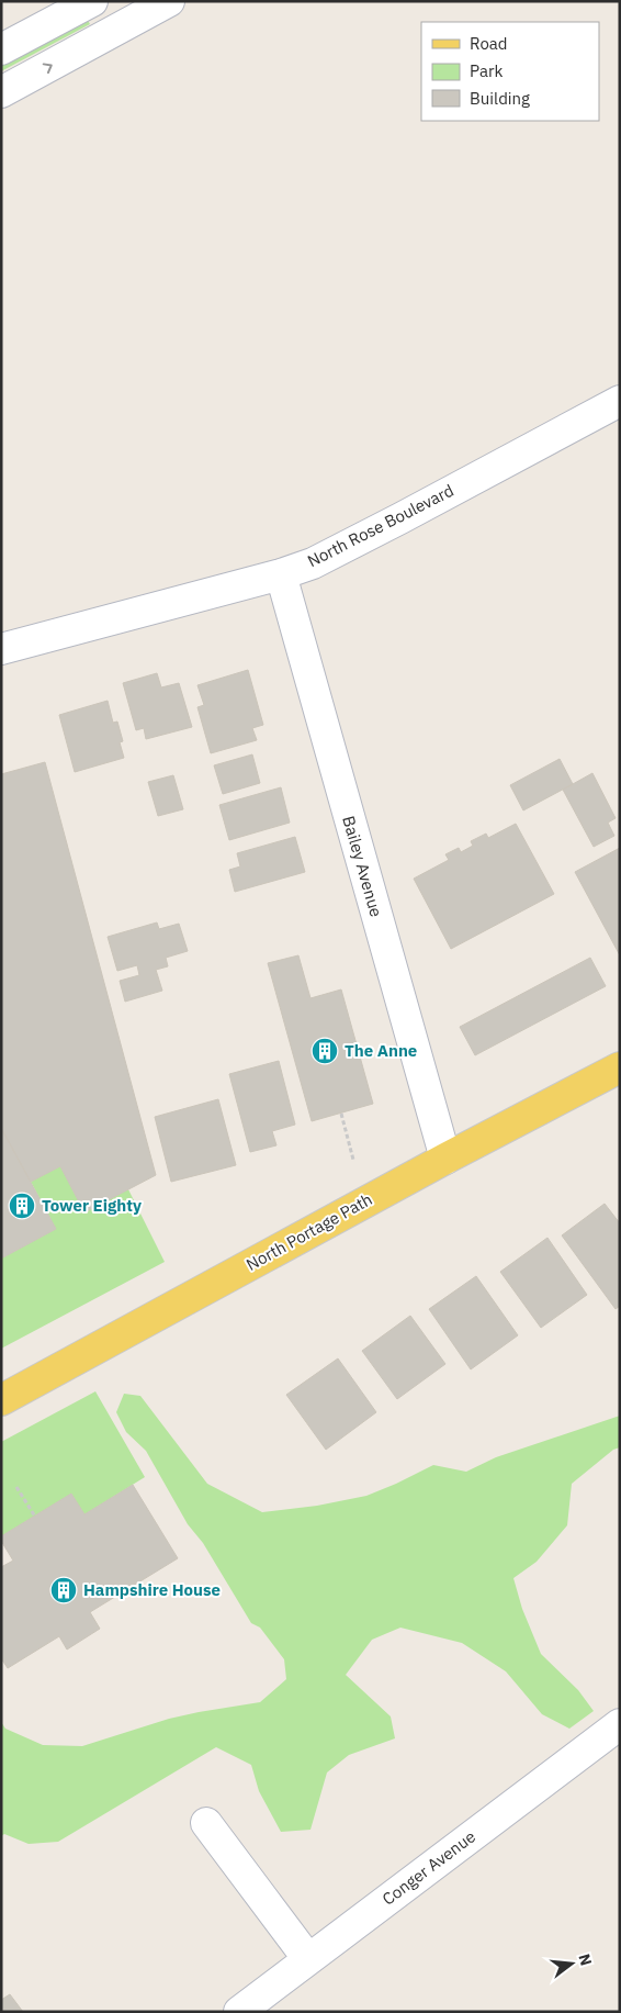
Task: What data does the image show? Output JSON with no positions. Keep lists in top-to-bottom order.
{
  "streets": {
    "main road": ["North Portage Path"],
    "street": ["North Rose Boulevard", "Bailey Avenue", "Conger Avenue"]
  },
  "crossings": [
    ["North Rose Boulevard", "Bailey Avenue"],
    ["Bailey Avenue", "North Portage Path"]
  ],
  "places": {
    "building": ["The Anne", "Tower Eighty", "Hampshire House"]
  },
  "legend": ["Road", "Park", "Building"],
  "north": "right"
}
